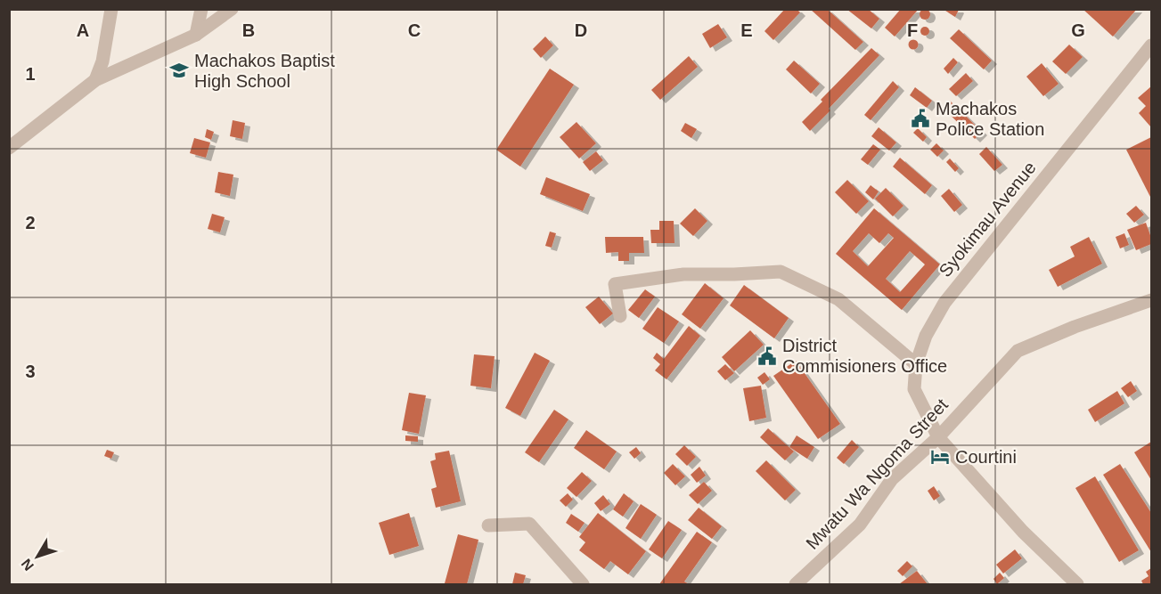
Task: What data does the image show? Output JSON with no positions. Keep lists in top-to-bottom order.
{
  "streets": {
    "street": ["Syokimau Avenue", "Mwatu Wa Ngoma Street"]
  },
  "crossings": [
    ["Syokimau Avenue", "Mwatu Wa Ngoma Street"]
  ],
  "places": {
    "school or university": ["Machakos Baptist High School"],
    "public building": ["Machakos Police Station", "District Commisioners Office"],
    "hotel": ["Courtini"]
  },
  "north": "bottom left",
  "grid": {
    "columns": [
      "A",
      "B",
      "C",
      "D",
      "E",
      "F",
      "G"
    ],
    "rows": ["1", "2", "3"]
  }
}
